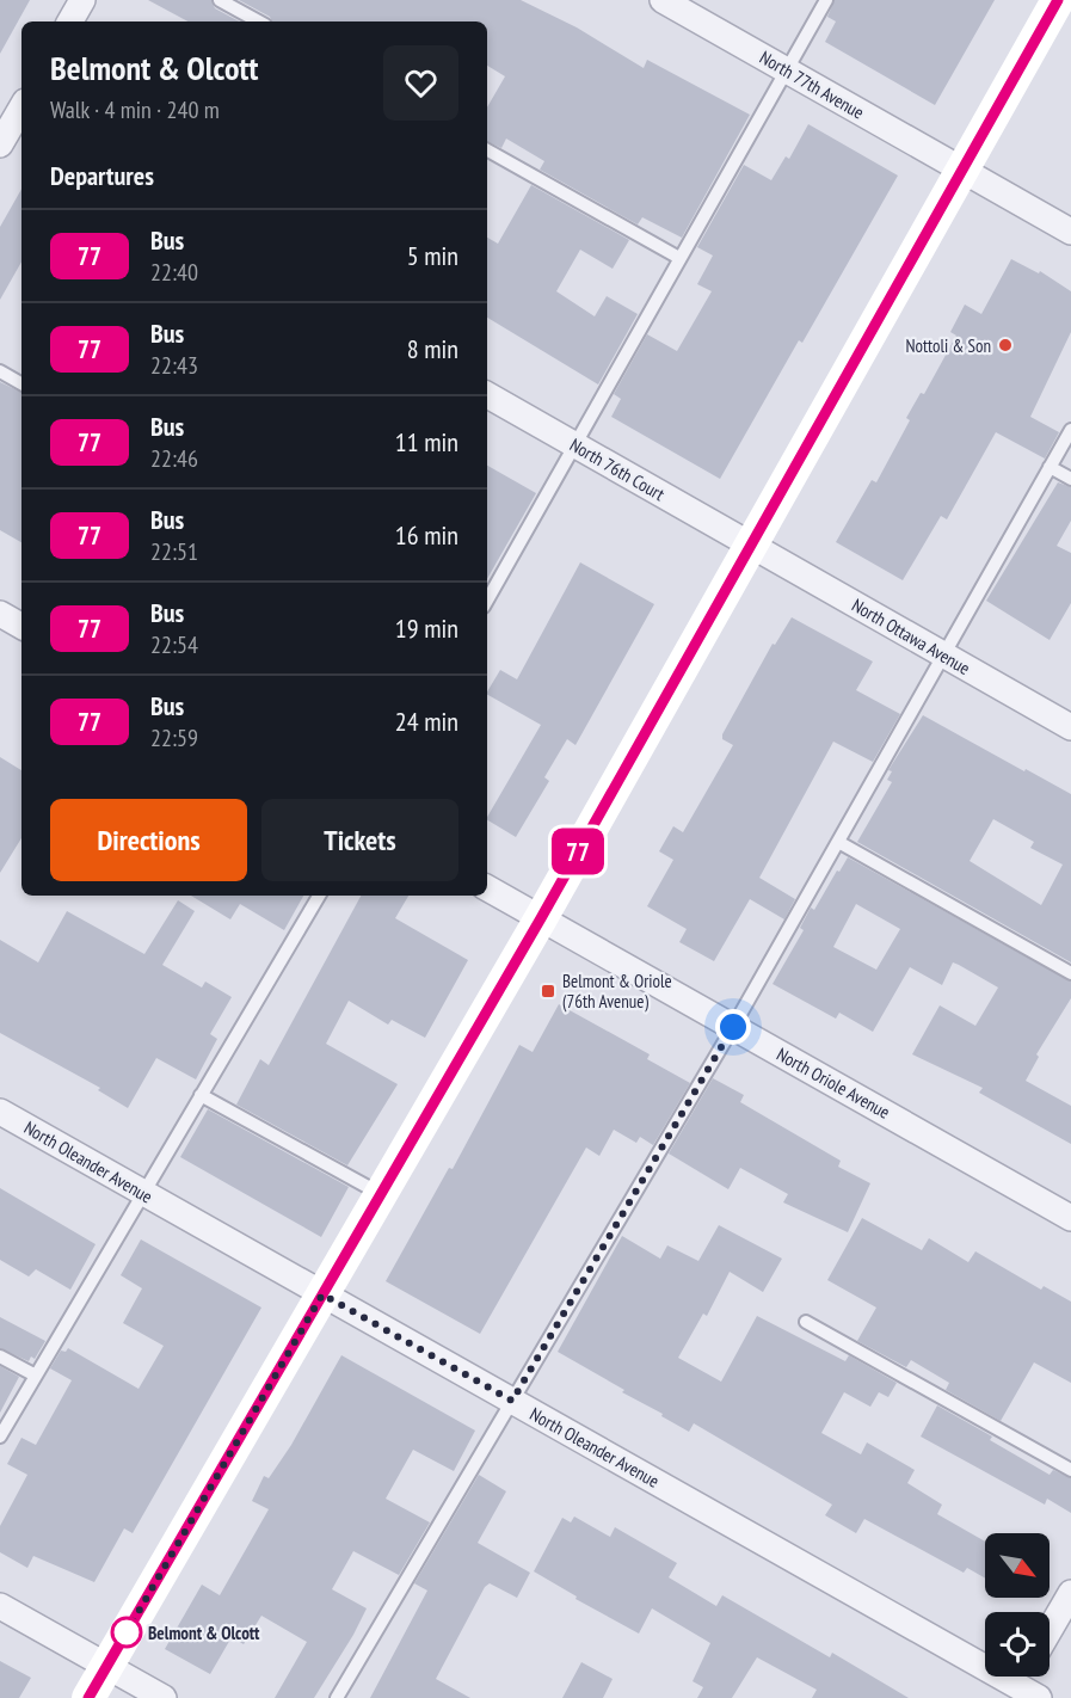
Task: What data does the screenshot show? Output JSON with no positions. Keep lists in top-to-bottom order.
{
  "streets": {
    "street": [
      "North 77th Avenue",
      "North 76th Court",
      "North Ottawa Avenue",
      "North Oriole Avenue",
      "North Oleander Avenue"
    ]
  },
  "crossings": [
    ["North 76th Court", "North Ottawa Avenue"]
  ],
  "places": {
    "other": ["Nottoli & Son", "Belmont & Olcott"],
    "transit": ["Belmont & Oriole (76th Avenue)"]
  },
  "lines": ["bus line 77"],
  "north": "bottom right",
  "page": {
    "on_map": "77",
    "heading": [
      ["Belmont & Olcott", "Walk · 4 min · 240 m"],
      "Departures"
    ],
    "list": [
      {
        "mark": "77",
        "name": "Bus",
        "note": "22:40",
        "value": "5 min"
      },
      {
        "mark": "77",
        "name": "Bus",
        "note": "22:43",
        "value": "8 min"
      },
      {
        "mark": "77",
        "name": "Bus",
        "note": "22:46",
        "value": "11 min"
      },
      {
        "mark": "77",
        "name": "Bus",
        "note": "22:51",
        "value": "16 min"
      },
      {
        "mark": "77",
        "name": "Bus",
        "note": "22:54",
        "value": "19 min"
      },
      {
        "mark": "77",
        "name": "Bus",
        "note": "22:59",
        "value": "24 min"
      }
    ],
    "buttons": ["Directions", "Tickets"]
  }
}
